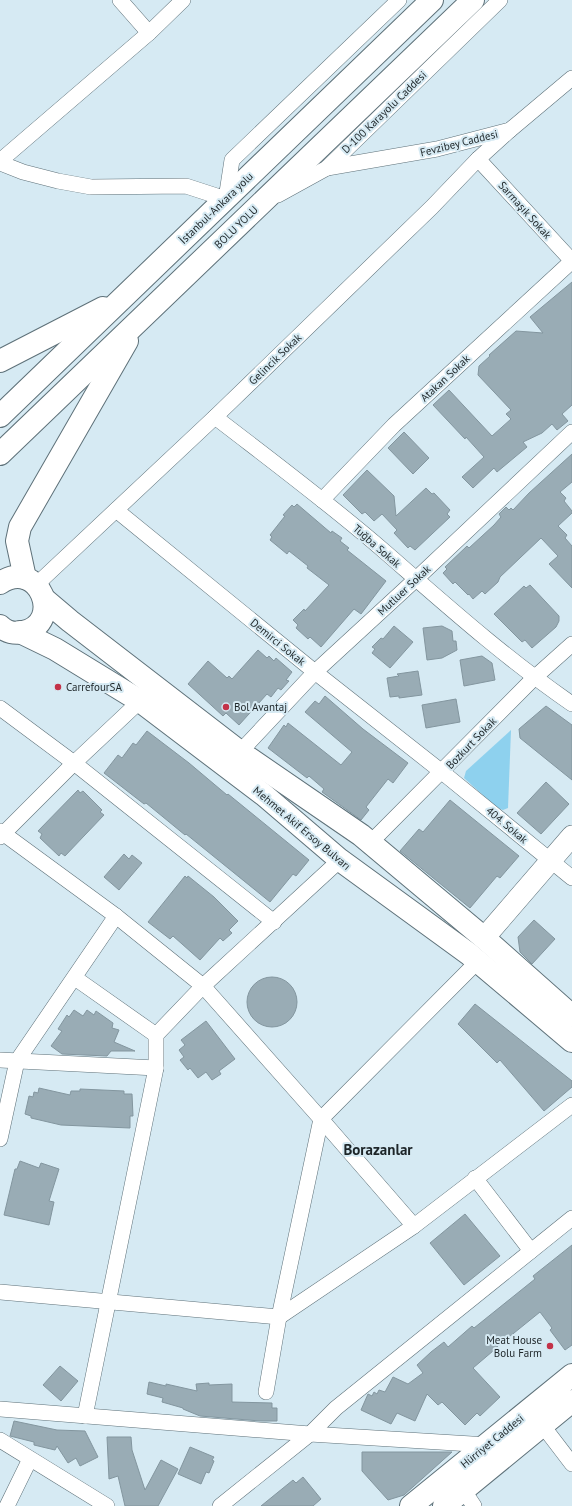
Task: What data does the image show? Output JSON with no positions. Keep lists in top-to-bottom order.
{
  "streets": {
    "main road": [
      "İstanbul-Ankara yolu",
      "BOLU YOLU",
      "Mehmet Akif Ersoy Bulvarı",
      "Hürriyet Caddesi"
    ],
    "street": [
      "D-100 Karayolu Caddesi",
      "Fevzibey Caddesi",
      "Sarmaşık Sokak",
      "Gelincik Sokak",
      "Atakan Sokak",
      "Tuğba Sokak",
      "Mutluer Sokak",
      "Demirci Sokak",
      "Bozkurt Sokak",
      "404. Sokak"
    ]
  },
  "crossings": [
    ["D-100 Karayolu Caddesi", "Fevzibey Caddesi"],
    ["D-100 Karayolu Caddesi", "BOLU YOLU"],
    ["Fevzibey Caddesi", "Gelincik Sokak"],
    ["Sarmaşık Sokak", "Gelincik Sokak"],
    ["Sarmaşık Sokak", "Atakan Sokak"],
    ["Gelincik Sokak", "Tuğba Sokak"],
    ["Gelincik Sokak", "Demirci Sokak"],
    ["Gelincik Sokak", "Mehmet Akif Ersoy Bulvarı"],
    ["Atakan Sokak", "Tuğba Sokak"],
    ["Tuğba Sokak", "Mutluer Sokak"],
    ["Tuğba Sokak", "Bozkurt Sokak"],
    ["Mutluer Sokak", "Demirci Sokak"],
    ["Mutluer Sokak", "Mehmet Akif Ersoy Bulvarı"],
    ["Demirci Sokak", "Bozkurt Sokak"],
    ["Demirci Sokak", "404. Sokak"],
    ["Bozkurt Sokak", "404. Sokak"],
    ["Bozkurt Sokak", "Mehmet Akif Ersoy Bulvarı"]
  ],
  "districts": ["Borazanlar"],
  "places": ["CarrefourSA", "Bol Avantaj", "Meat House Bolu Farm"]
}
